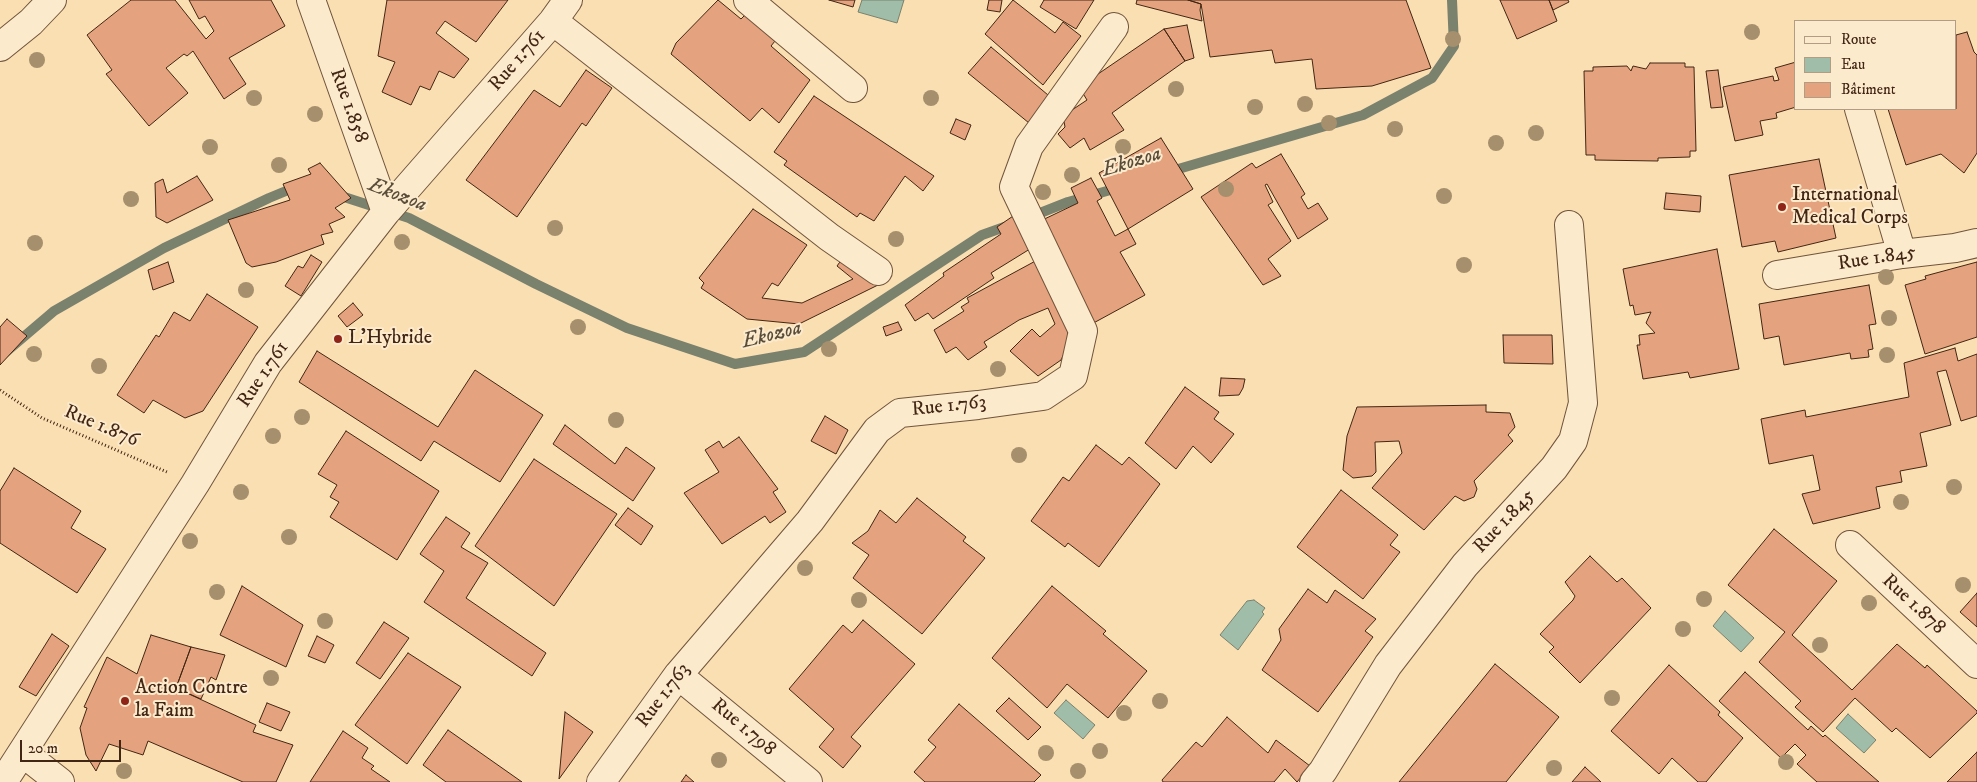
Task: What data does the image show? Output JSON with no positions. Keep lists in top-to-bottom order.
{
  "streets": {
    "street": [
      "Rue 1.761",
      "Rue 1.858",
      "Rue 1.845",
      "Rue 1.763",
      "Rue 1.878",
      "Rue 1.798"
    ],
    "path": ["Rue 1.876"]
  },
  "crossings": [
    ["Rue 1.761", "Rue 1.858"],
    ["Rue 1.761", "Rue 1.876"],
    ["Rue 1.763", "Rue 1.798"]
  ],
  "water": ["Ekozoa"],
  "places": ["International Medical Corps", "L'Hybride", "Action Contre la Faim"],
  "legend": ["Route", "Eau", "Bâtiment"],
  "scale_bar": "20 m"
}
